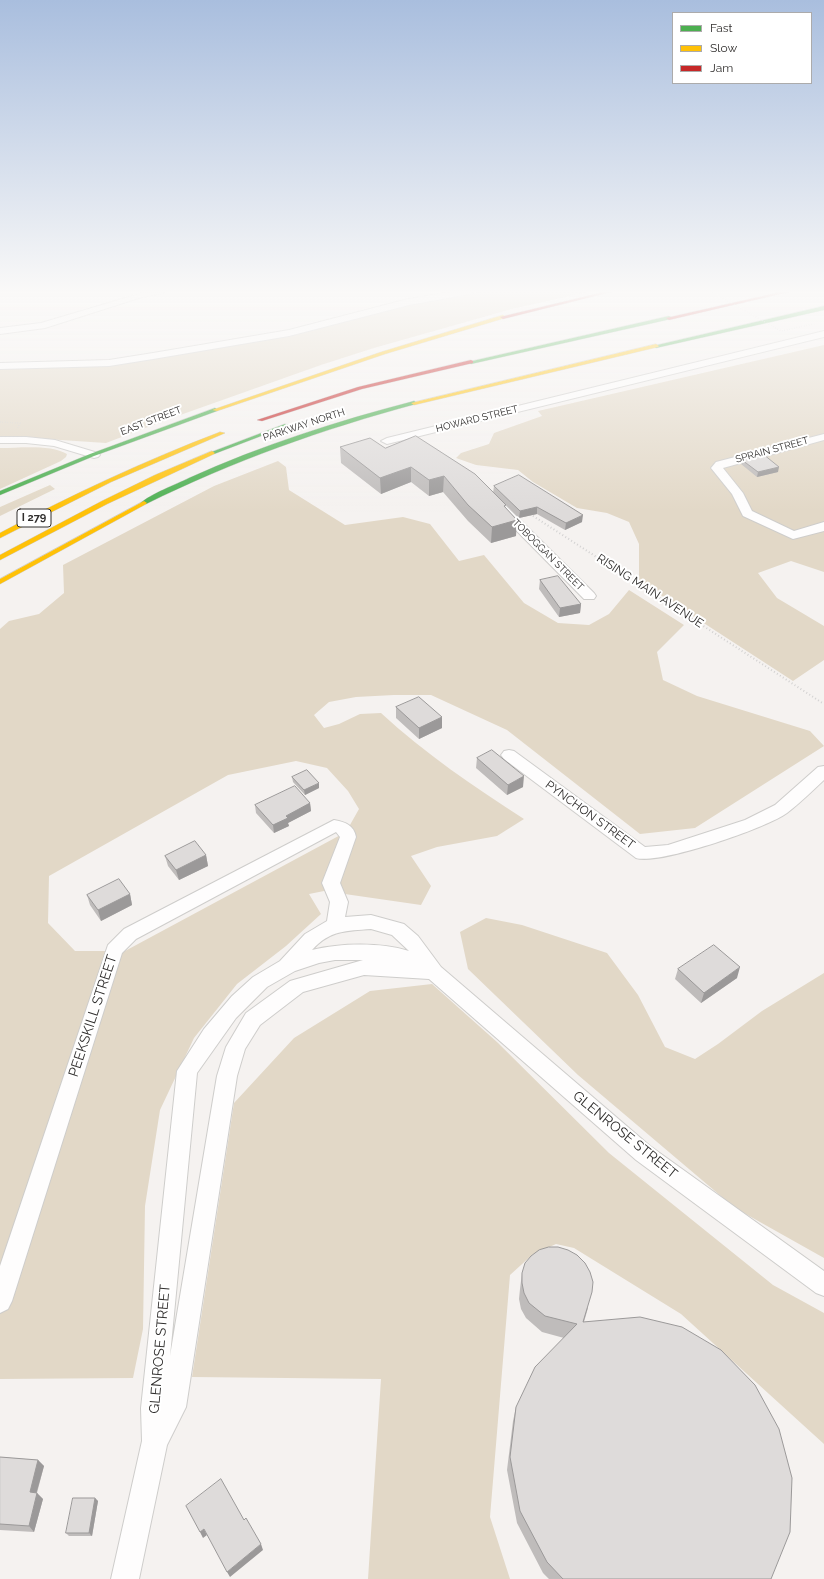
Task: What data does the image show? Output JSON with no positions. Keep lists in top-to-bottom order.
{
  "streets": {
    "main road": ["EAST STREET", "PARKWAY NORTH", "I 279"],
    "street": [
      "HOWARD STREET",
      "SPRAIN STREET",
      "TOBOGGAN STREET",
      "PYNCHON STREET",
      "PEEKSKILL STREET",
      "GLENROSE STREET"
    ],
    "path": ["RISING MAIN AVENUE"]
  },
  "legend": ["Fast", "Slow", "Jam"]
}
